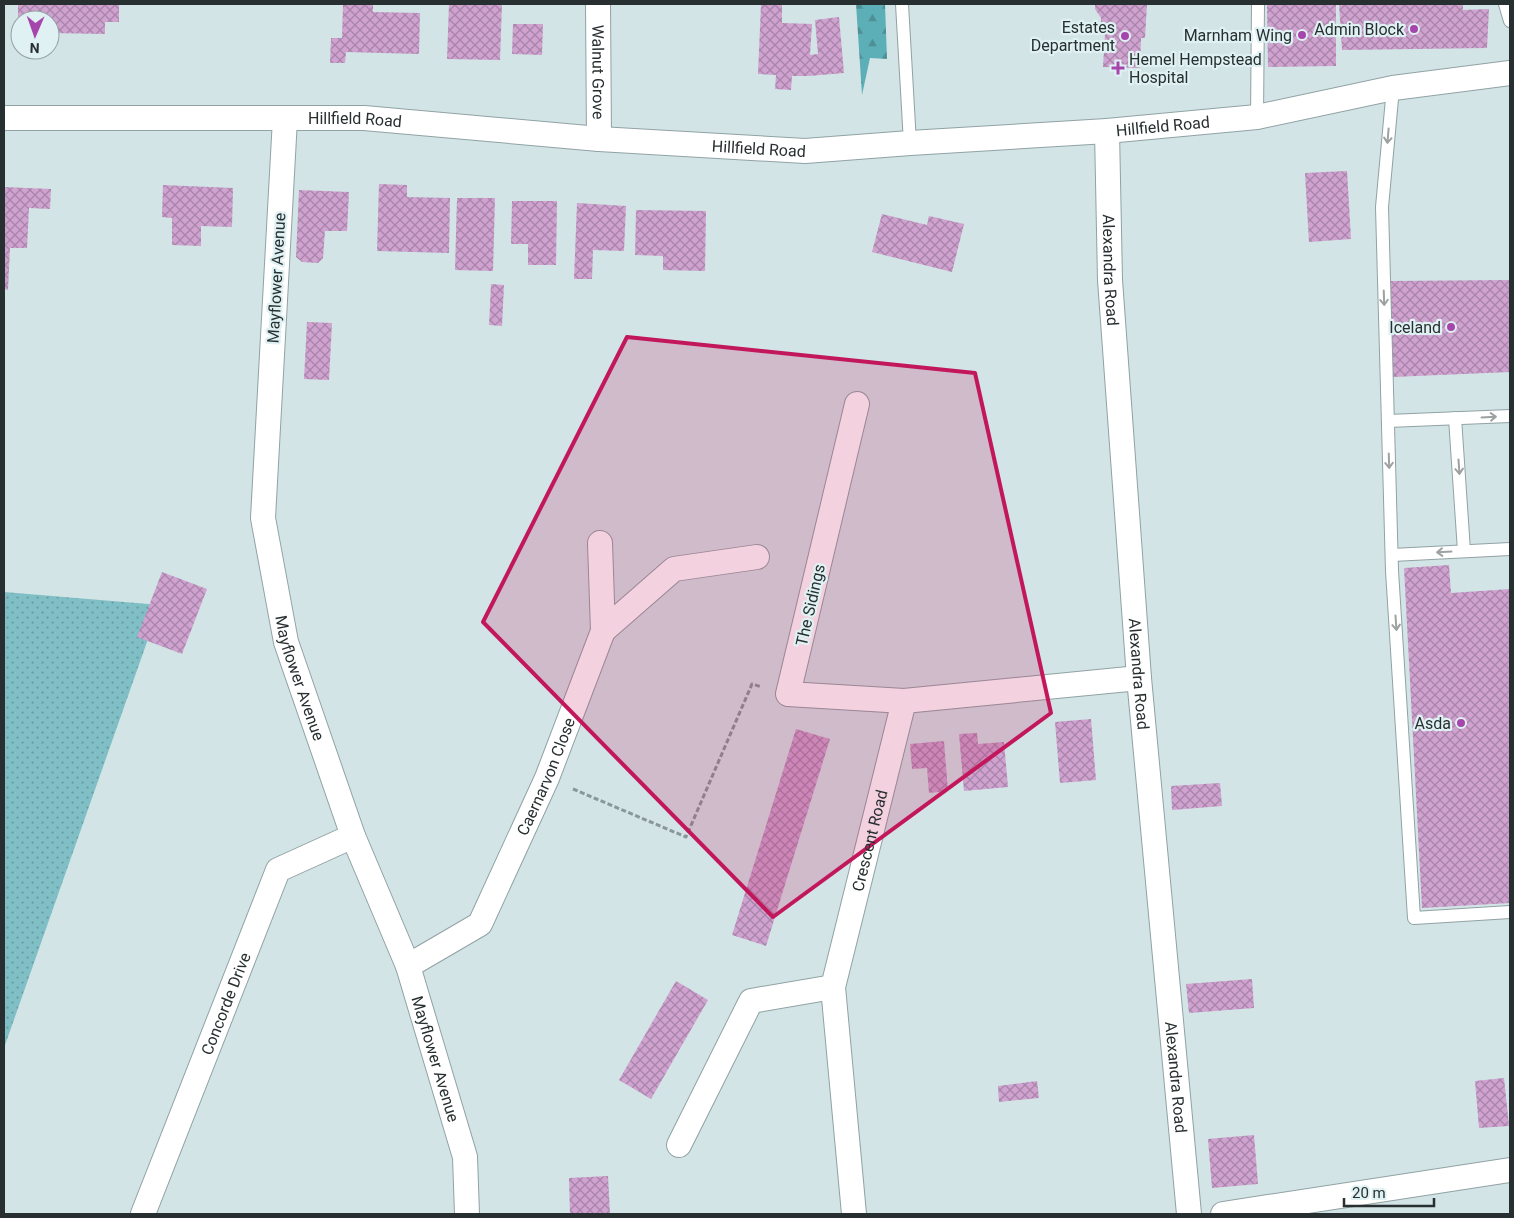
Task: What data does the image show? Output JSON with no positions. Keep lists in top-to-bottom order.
{
  "streets": {
    "street": [
      "Walnut Grove",
      "Hillfield Road",
      "Alexandra Road",
      "Mayflower Avenue",
      "The Sidings",
      "Caernarvon Close",
      "Crescent Road",
      "Concorde Drive"
    ]
  },
  "crossings": [
    ["Walnut Grove", "Hillfield Road"],
    ["Hillfield Road", "Alexandra Road"],
    ["Hillfield Road", "Mayflower Avenue"],
    ["Mayflower Avenue", "Caernarvon Close"],
    ["Mayflower Avenue", "Concorde Drive"],
    ["The Sidings", "Crescent Road"]
  ],
  "places": {
    "other": [
      "Admin Block",
      "Marnham Wing",
      "Estates Department",
      "Iceland",
      "Asda"
    ],
    "health": ["Hemel Hempstead Hospital"]
  },
  "scale_bar": "20 m",
  "north": "bottom"
}
